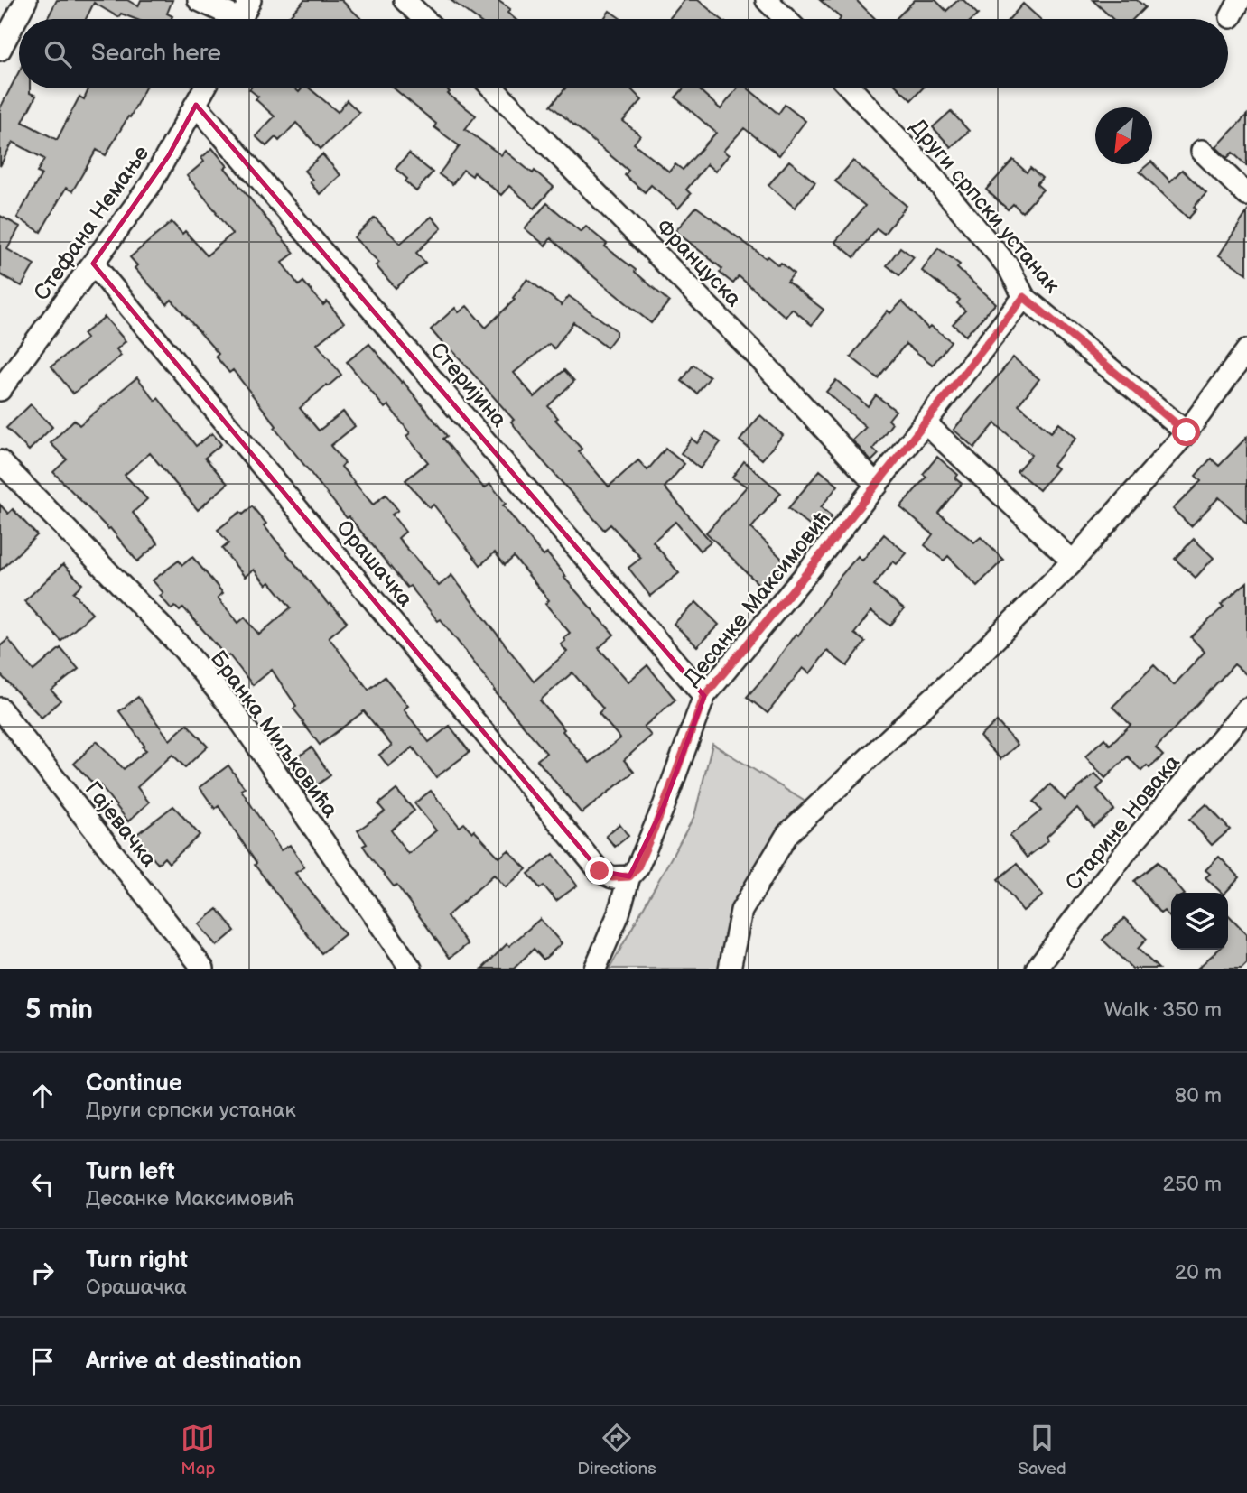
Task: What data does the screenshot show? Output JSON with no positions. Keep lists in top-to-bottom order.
{
  "streets": {
    "street": [
      "Други српски устанак",
      "Стефана Немање",
      "Француска",
      "Стеријина",
      "Орашачка",
      "Десанке Максимовић",
      "Бранка Миљковића",
      "Старине Новака",
      "Гајевачка"
    ]
  },
  "crossings": [
    ["Други српски устанак", "Десанке Максимовић"],
    ["Стефана Немање", "Стеријина"],
    ["Стефана Немање", "Орашачка"],
    ["Француска", "Десанке Максимовић"],
    ["Стеријина", "Десанке Максимовић"],
    ["Орашачка", "Десанке Максимовић"]
  ],
  "north": "bottom left",
  "page": {
    "search": "Search here",
    "heading": ["5 min", "Walk · 350 m"],
    "list": [
      ["Continue", "Други српски устанак", "80 m"],
      ["Turn left", "Десанке Максимовић", "250 m"],
      ["Turn right", "Орашачка", "20 m"],
      "Arrive at destination"
    ],
    "nav": ["Map", "Directions", "Saved"]
  }
}
